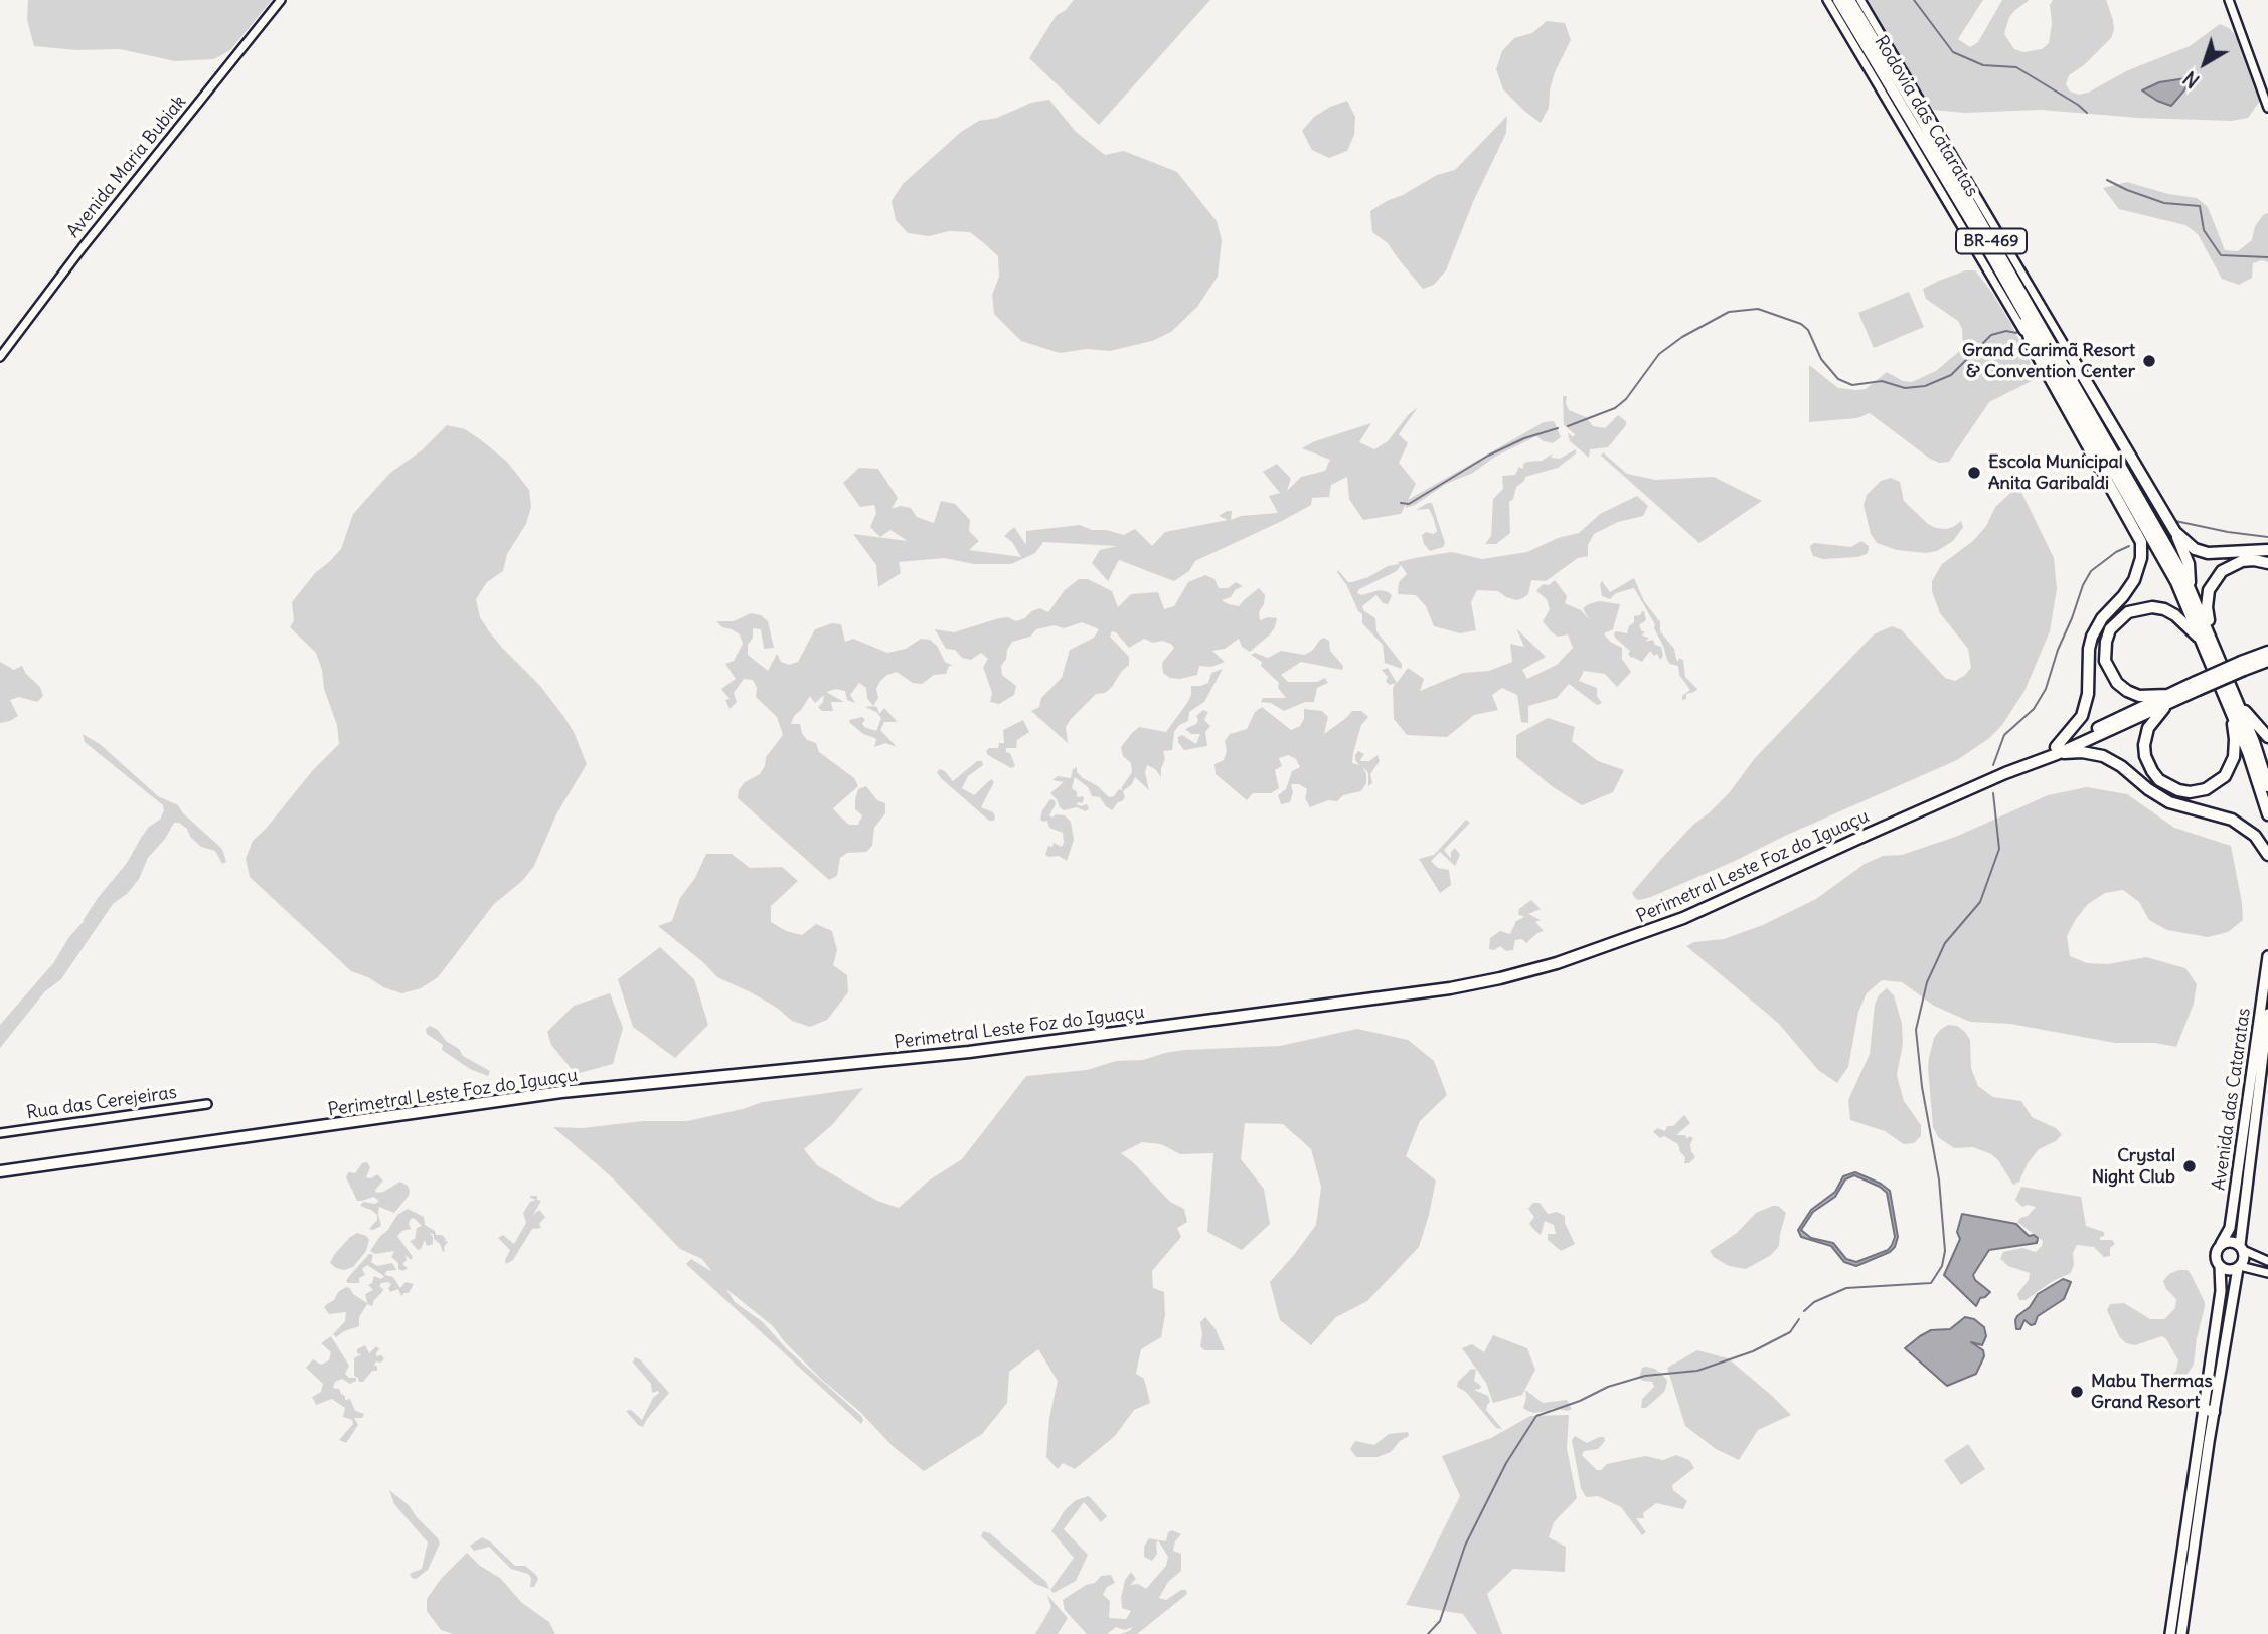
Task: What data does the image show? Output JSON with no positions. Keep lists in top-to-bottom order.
{
  "streets": {
    "highway": ["Rodovía das Cataratas", "BR-469", "Perimetral Leste Foz do Iguaçu"],
    "main road": ["Avenida das Cataratas"],
    "street": ["Avenida Maria Bubiak", "Rua das Cerejeiras"]
  },
  "places": [
    "Grand Carimã Resort & Convention Center",
    "Escola Municipal Anita Garibaldi",
    "Crystal Night Club",
    "Mabu Thermas Grand Resort"
  ],
  "north": "bottom left"
}
